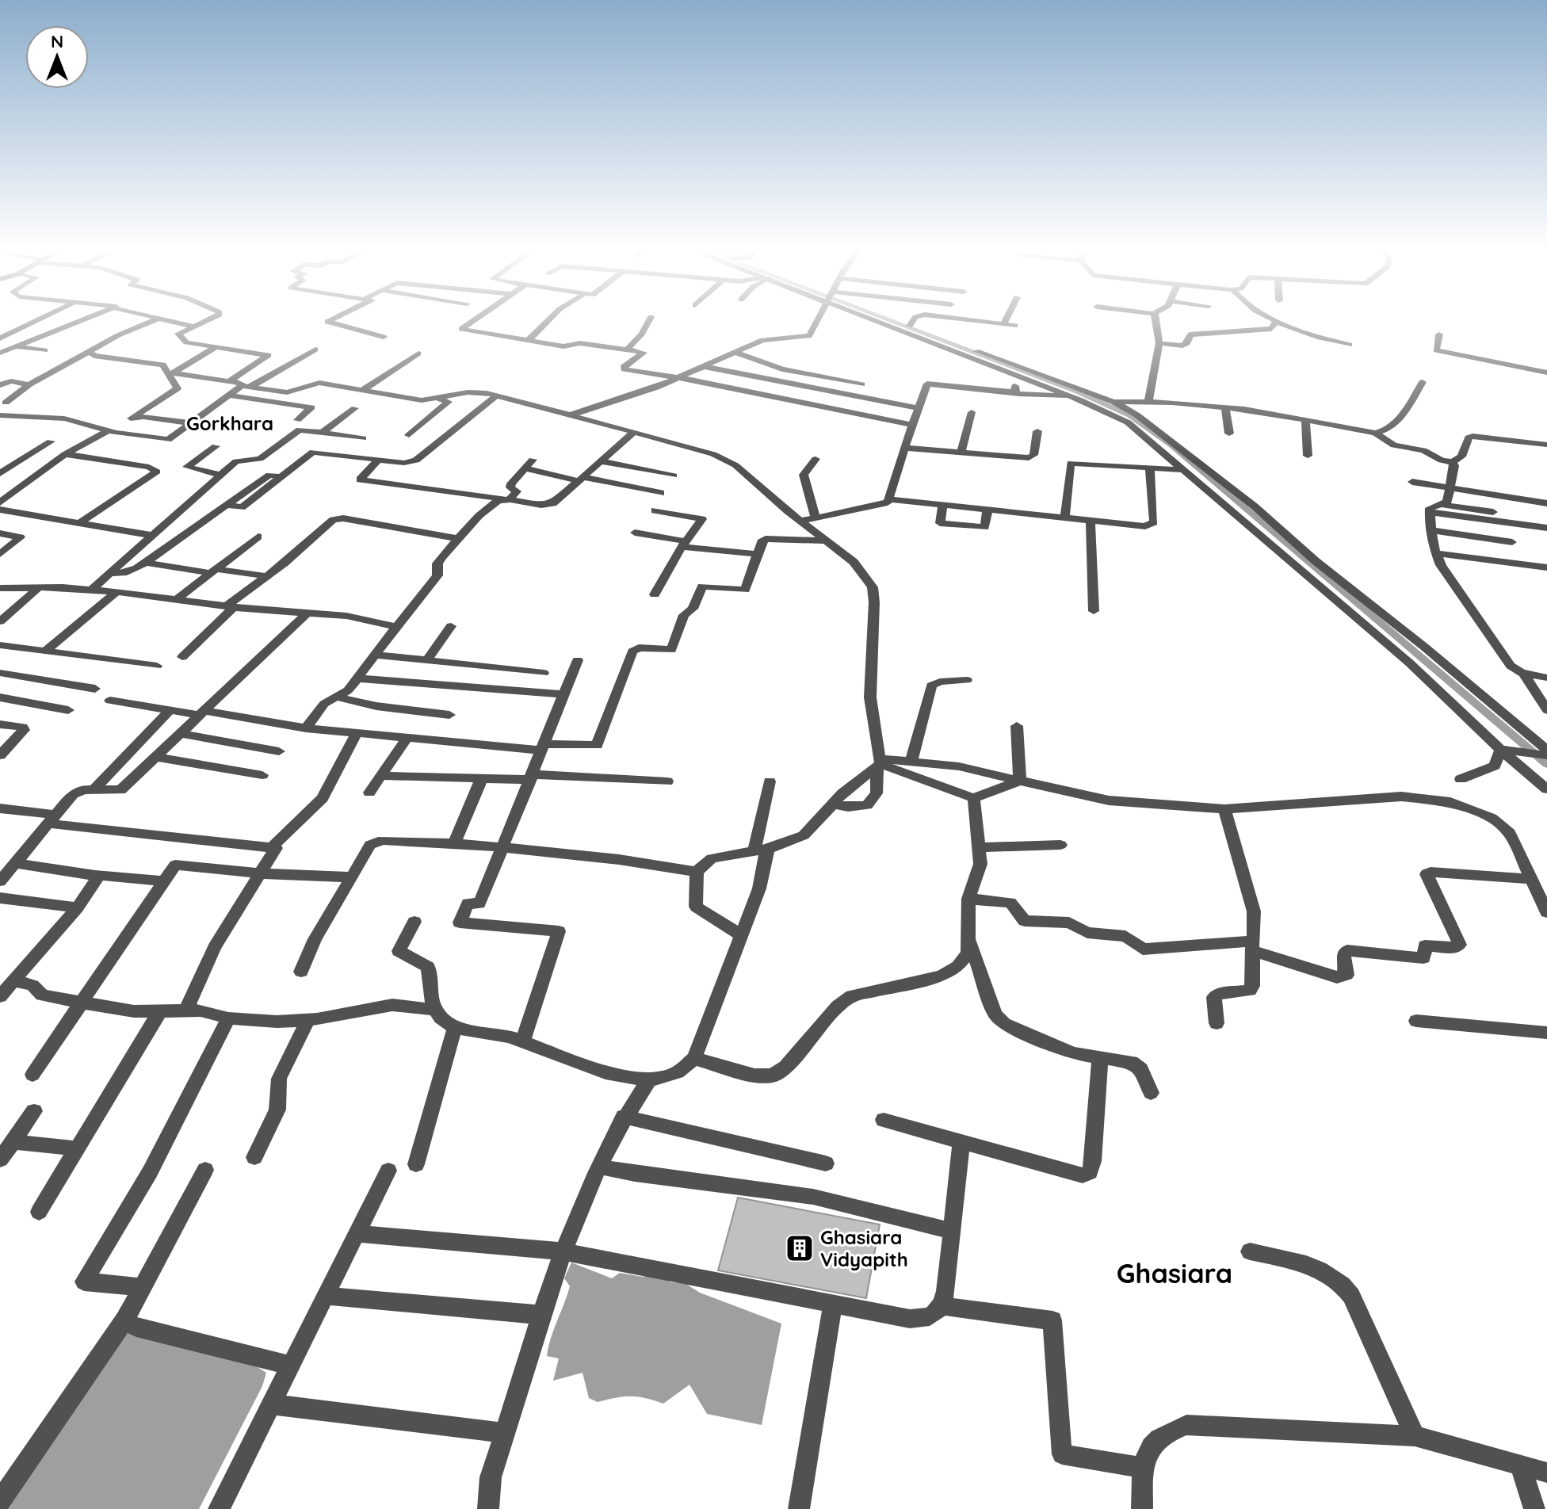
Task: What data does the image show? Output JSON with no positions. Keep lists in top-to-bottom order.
{
  "districts": ["Gorkhara", "Ghasiara"],
  "places": {
    "building": ["Ghasiara Vidyapith"]
  },
  "north": "top"
}
